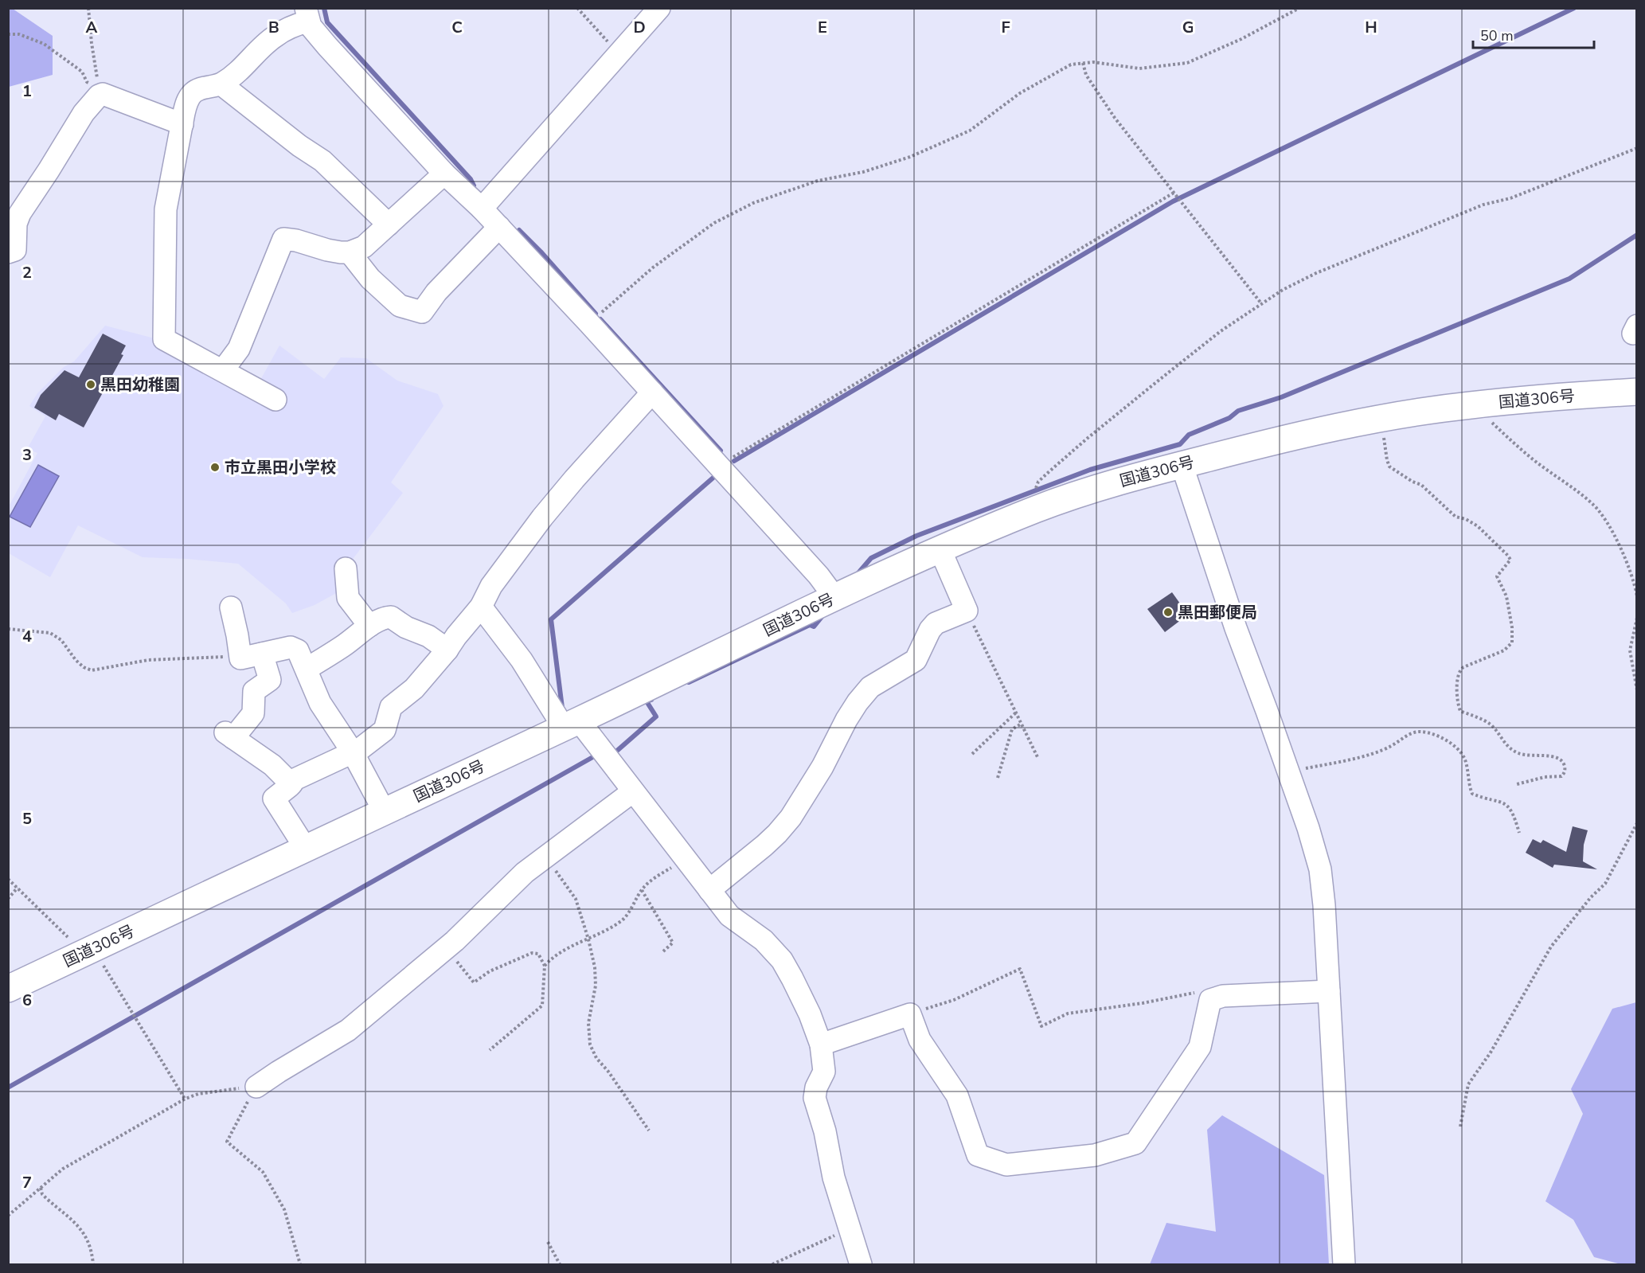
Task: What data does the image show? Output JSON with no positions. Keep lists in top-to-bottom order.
{
  "streets": {
    "highway": ["国道306号"]
  },
  "places": ["黒田幼稚園", "市立黒田小学校", "黒田郵便局"],
  "scale_bar": "50 m",
  "grid": {
    "columns": [
      "A",
      "B",
      "C",
      "D",
      "E",
      "F",
      "G",
      "H"
    ],
    "rows": [
      "1",
      "2",
      "3",
      "4",
      "5",
      "6",
      "7"
    ]
  }
}
